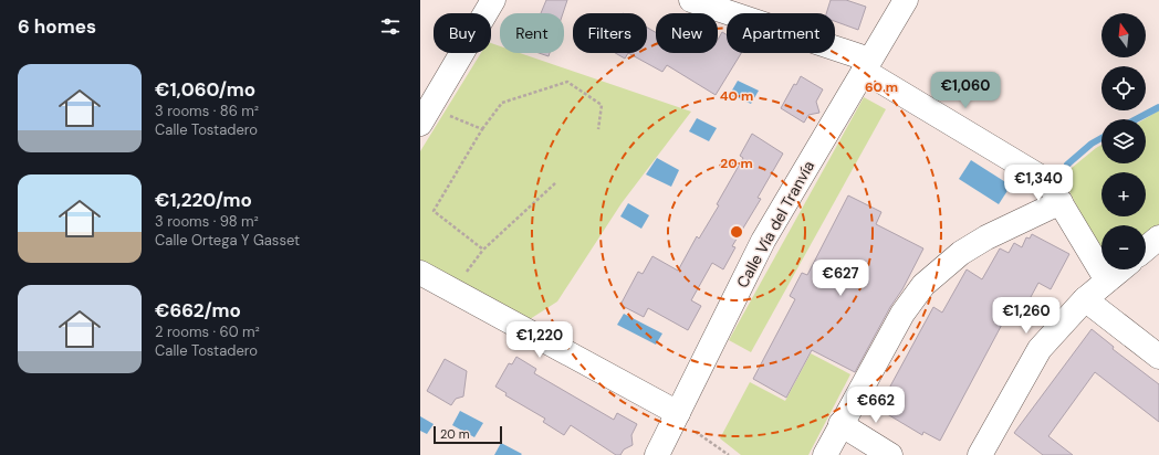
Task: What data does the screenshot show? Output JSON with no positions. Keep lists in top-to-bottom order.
{
  "streets": {
    "street": ["Calle Vía del Tranvía"]
  },
  "scale_bar": "20 m",
  "north": "top",
  "page": {
    "heading": "6 homes",
    "map_buttons": ["+", "−"],
    "chip": [
      "Buy",
      "Rent",
      "Filters",
      "New",
      "Apartment"
    ],
    "list": [
      {
        "name": "€1,060/mo",
        "note": "3 rooms · 86 m² · Calle Tostadero"
      },
      {
        "name": "€1,220/mo",
        "note": "3 rooms · 98 m² · Calle Ortega Y Gasset"
      },
      {
        "name": "€662/mo",
        "note": "2 rooms · 60 m² · Calle Tostadero"
      }
    ],
    "price": [
      "€1,060",
      "€1,340",
      "€627",
      "€1,260",
      "€1,220",
      "€662"
    ],
    "scale": "20 m"
  },
  "rings": ["60 m", "40 m", "20 m"]
}
